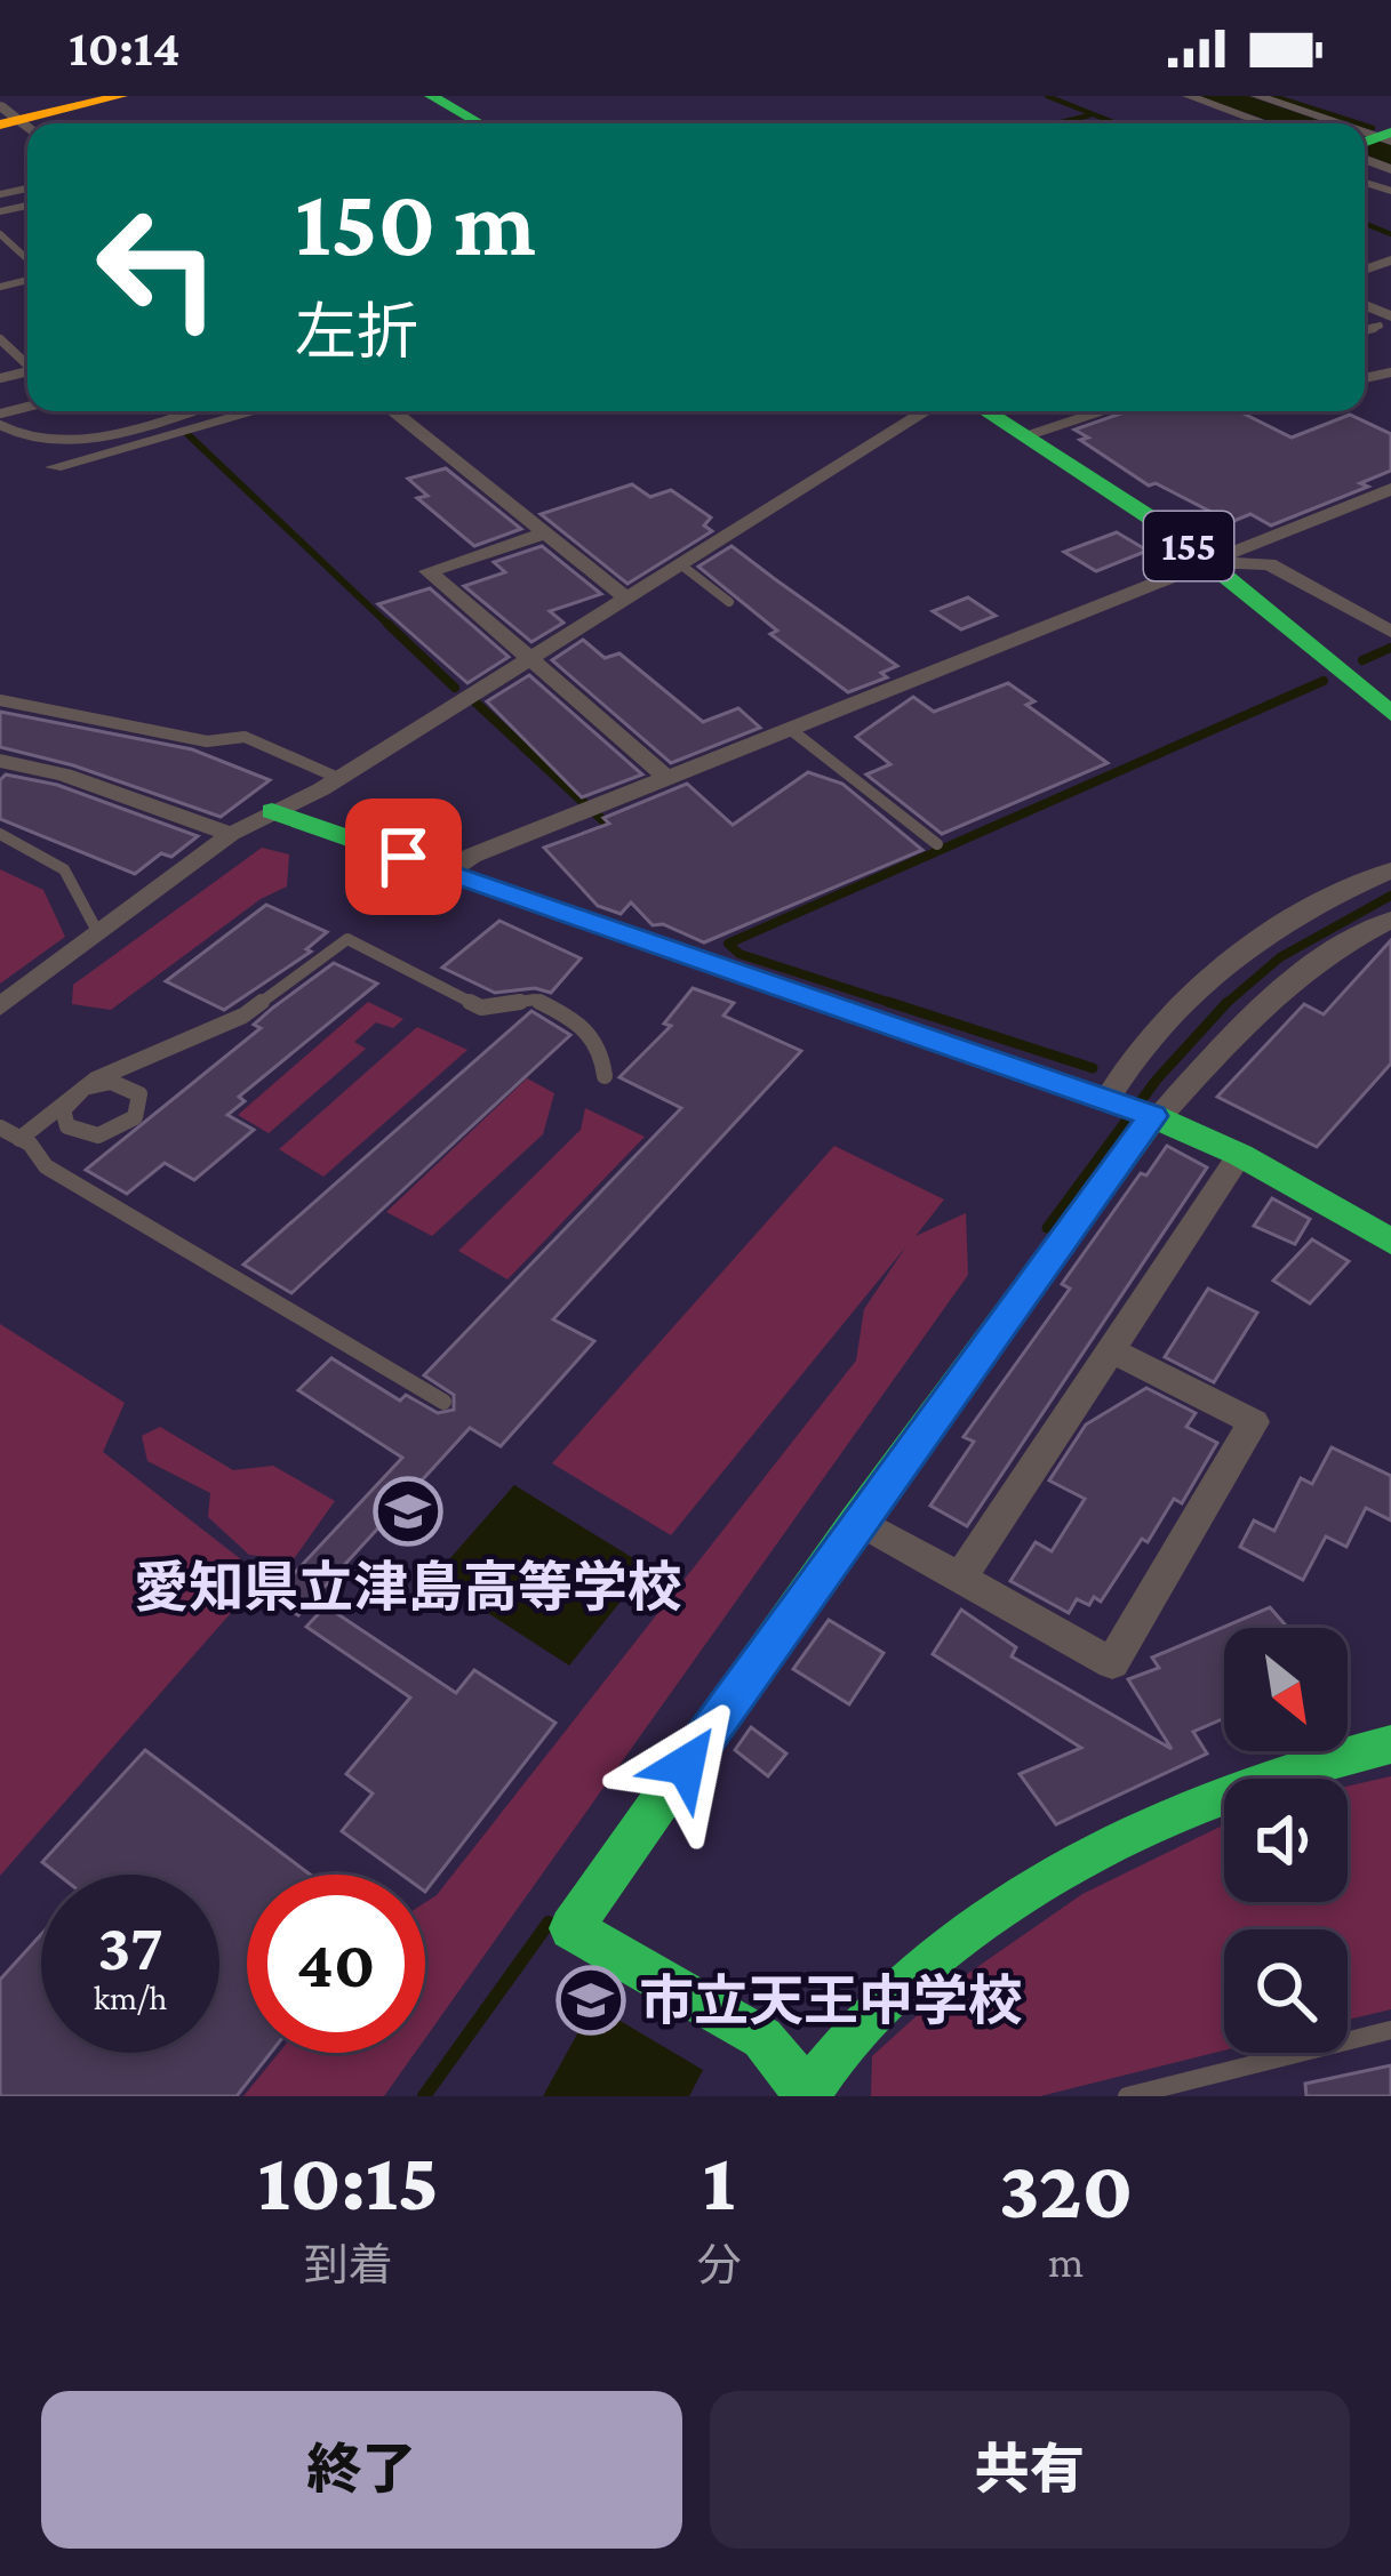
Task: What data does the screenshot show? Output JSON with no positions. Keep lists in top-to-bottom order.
{
  "streets": {
    "main road": ["155"]
  },
  "places": {
    "school or university": ["愛知県立津島高等学校", "市立天王中学校"]
  },
  "north": "bottom right",
  "page": {
    "status": "10:14",
    "turn": ["150 m", "左折"],
    "speed": "37 km/h",
    "limit": "40",
    "eta": [
      "10:15",
      "到着",
      "1",
      "分",
      "320",
      "m"
    ],
    "buttons": ["終了", "共有"]
  }
}
